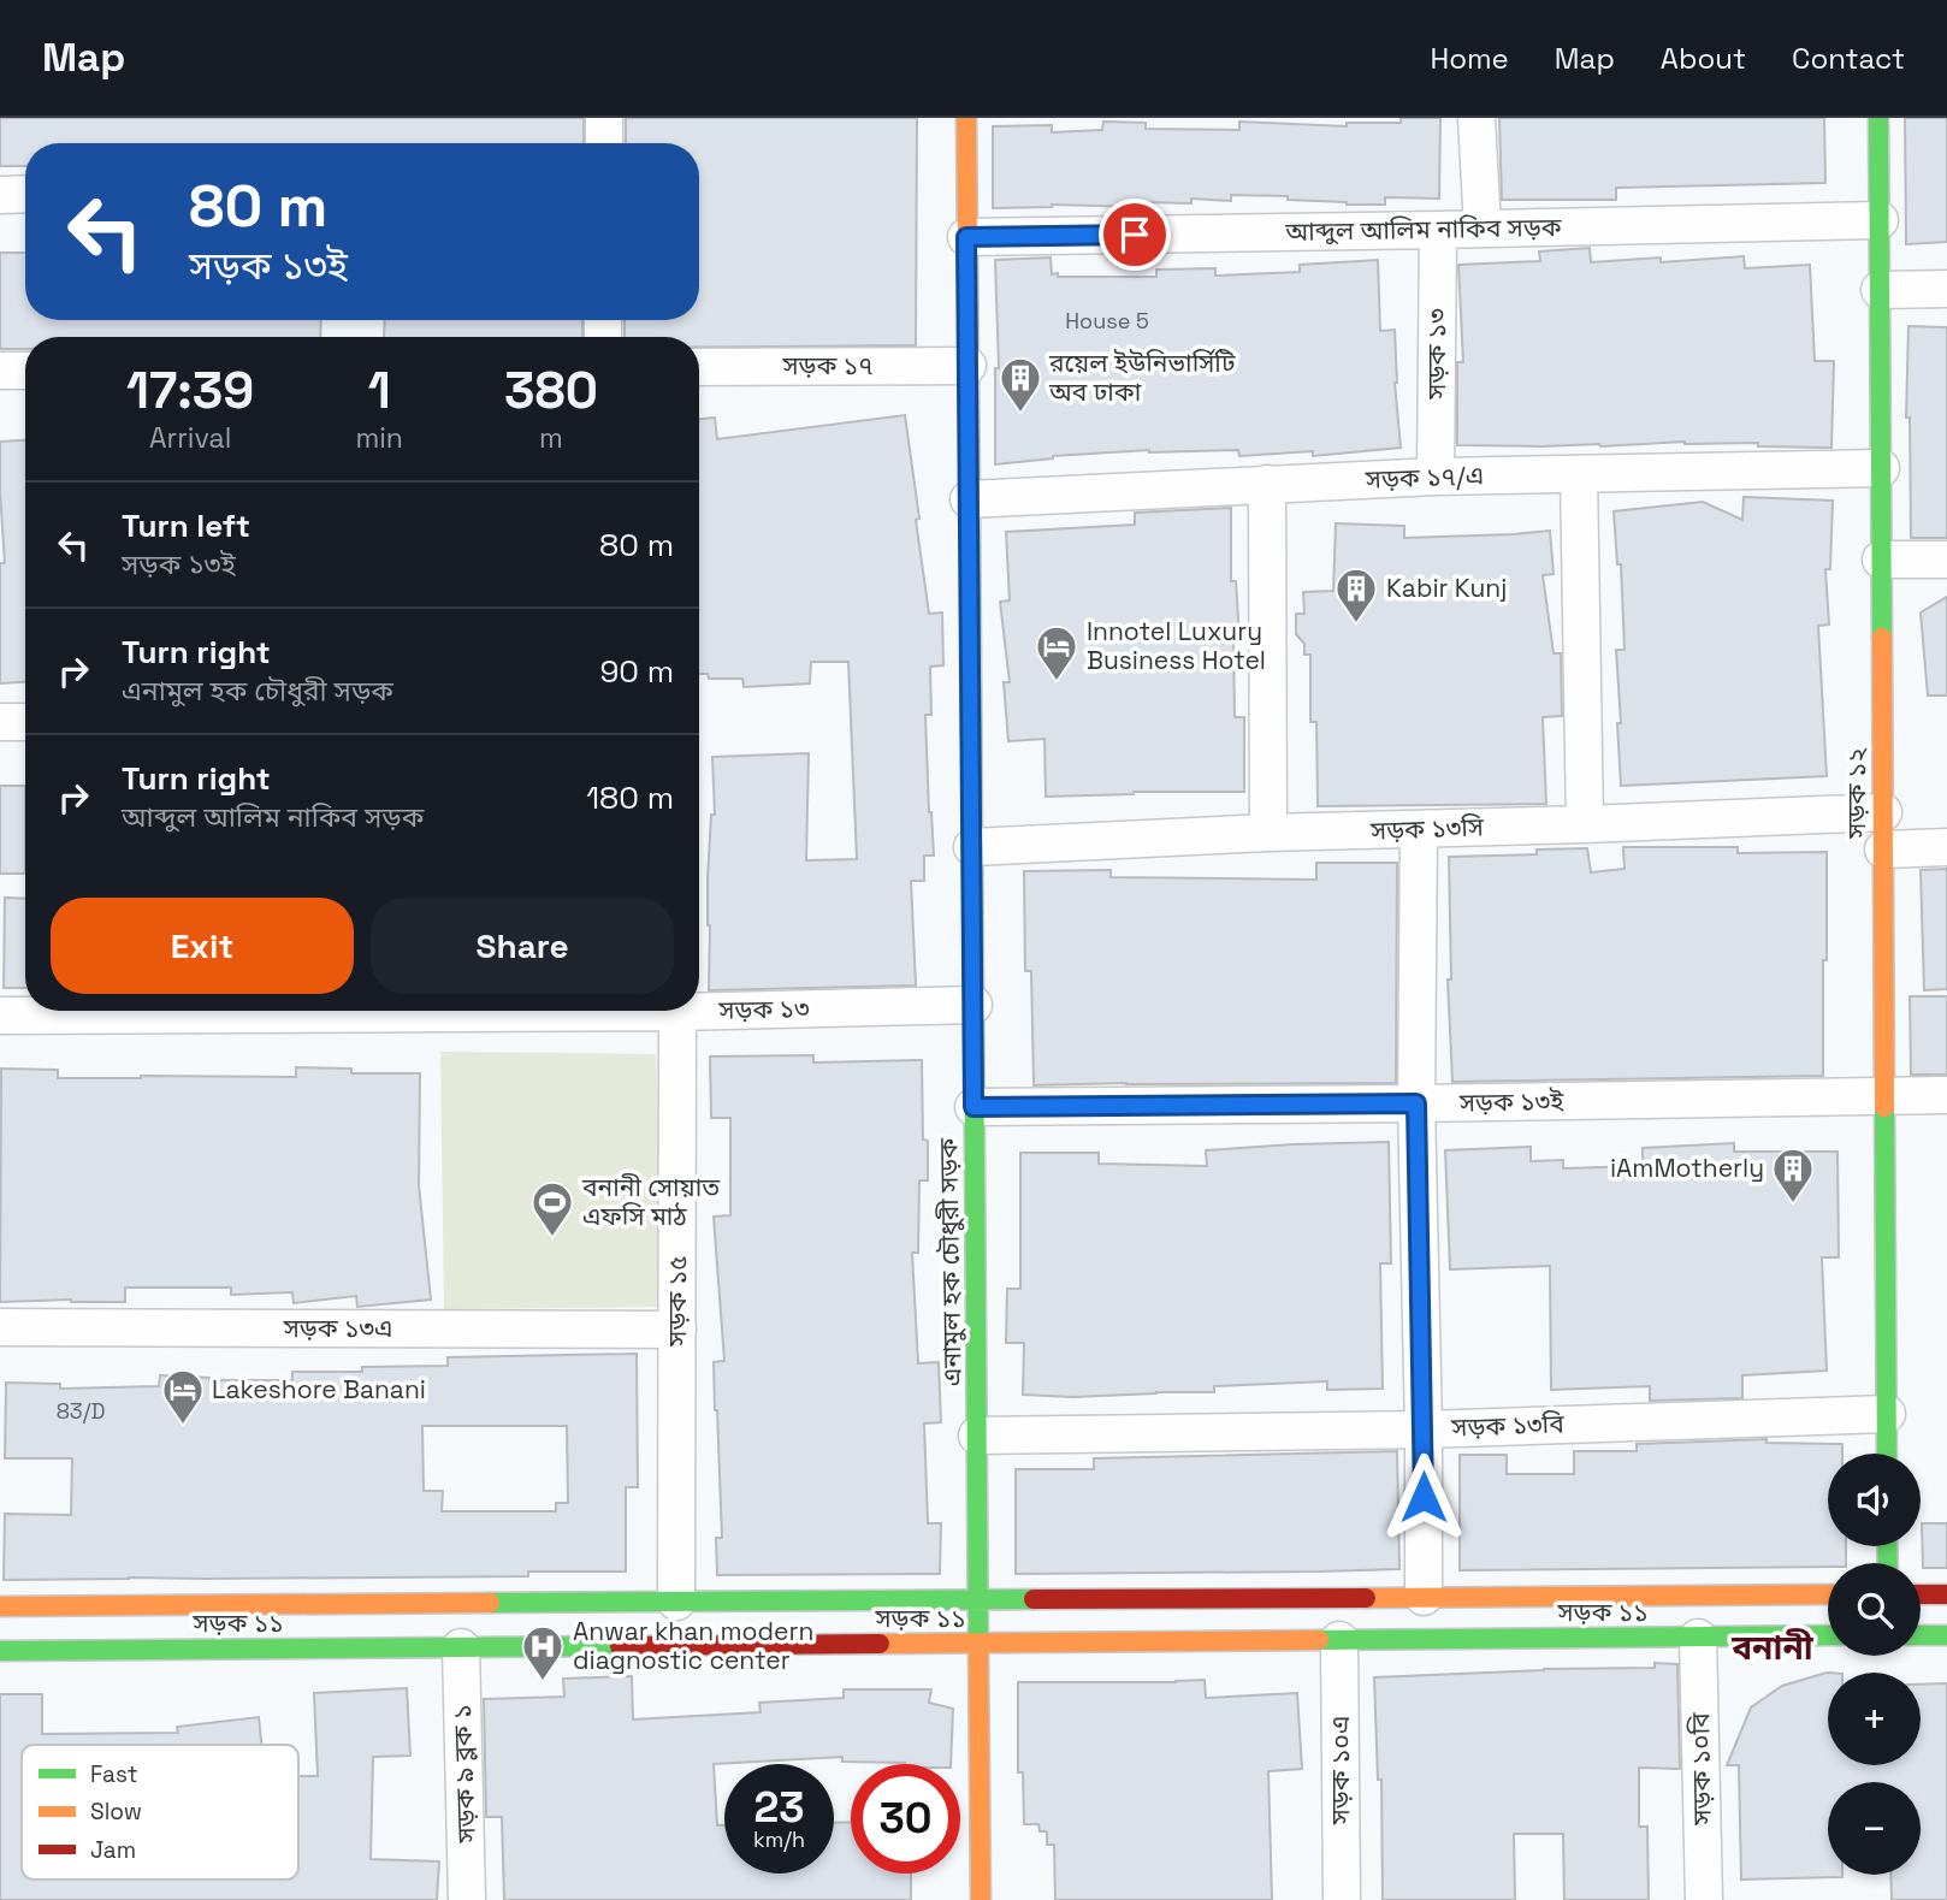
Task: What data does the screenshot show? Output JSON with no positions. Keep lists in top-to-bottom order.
{
  "streets": {
    "main road": ["সড়ক ১২", "এনামুল হক চৌধুরী সড়ক", "সড়ক ১১"],
    "street": [
      "আব্দুল আলিম নাকিব সড়ক",
      "সড়ক ১৩",
      "সড়ক ১৭",
      "সড়ক ১৭/এ",
      "সড়ক ১৩সি",
      "সড়ক ১৩ই",
      "সড়ক ১৫",
      "সড়ক ১৩এ",
      "সড়ক ১৩বি",
      "সড়ক ১০বি",
      "সড়ক ১০এ",
      "সড়ক ৯ ব্লক ১"
    ]
  },
  "crossings": [
    ["আব্দুল আলিম নাকিব সড়ক", "সড়ক ১৩"],
    ["আব্দুল আলিম নাকিব সড়ক", "সড়ক ১২"],
    ["আব্দুল আলিম নাকিব সড়ক", "এনামুল হক চৌধুরী সড়ক"],
    ["সড়ক ১৩", "সড়ক ১৭/এ"],
    ["সড়ক ১৩", "এনামুল হক চৌধুরী সড়ক"],
    ["সড়ক ১৭", "এনামুল হক চৌধুরী সড়ক"],
    ["সড়ক ১৭/এ", "সড়ক ১২"],
    ["সড়ক ১৭/এ", "এনামুল হক চৌধুরী সড়ক"],
    ["সড়ক ১২", "সড়ক ১৩সি"],
    ["সড়ক ১২", "সড়ক ১৩ই"],
    ["সড়ক ১২", "সড়ক ১৩বি"],
    ["সড়ক ১৩সি", "এনামুল হক চৌধুরী সড়ক"],
    ["সড়ক ১৩ই", "এনামুল হক চৌধুরী সড়ক"],
    ["এনামুল হক চৌধুরী সড়ক", "সড়ক ১৩বি"],
    ["এনামুল হক চৌধুরী সড়ক", "সড়ক ১১"],
    ["সড়ক ১৫", "সড়ক ১৩এ"],
    ["সড়ক ১৫", "সড়ক ১১"],
    ["সড়ক ১১", "সড়ক ১০বি"],
    ["সড়ক ১১", "সড়ক ১০এ"],
    ["সড়ক ১১", "সড়ক ৯ ব্লক ১"]
  ],
  "districts": ["বনানী"],
  "places": {
    "building": ["রয়েল ইউনিভার্সিটি অব ঢাকা", "Kabir Kunj", "iAmMotherly"],
    "hotel": ["Innotel Luxury Business Hotel", "Lakeshore Banani"],
    "sports": ["বনানী সোয়াত এফসি মাঠ"],
    "hospital": ["Anwar khan modern diagnostic center"]
  },
  "house_numbers": ["House 5", "83/D"],
  "legend": ["Fast", "Slow", "Jam"],
  "page": {
    "header": "Map",
    "nav": [
      "Home",
      "Map",
      "About",
      "Contact"
    ],
    "turn": ["80 m", "সড়ক ১৩ই"],
    "eta": [
      "17:39",
      "Arrival",
      "1",
      "min",
      "380",
      "m"
    ],
    "list": [
      {
        "name": "Turn left",
        "note": "সড়ক ১৩ই",
        "value": "80 m"
      },
      {
        "name": "Turn right",
        "note": "এনামুল হক চৌধুরী সড়ক",
        "value": "90 m"
      },
      {
        "name": "Turn right",
        "note": "আব্দুল আলিম নাকিব সড়ক",
        "value": "180 m"
      }
    ],
    "buttons": ["Exit", "Share"],
    "map_buttons": ["+", "−"],
    "speed": "23 km/h",
    "limit": "30"
  }
}
